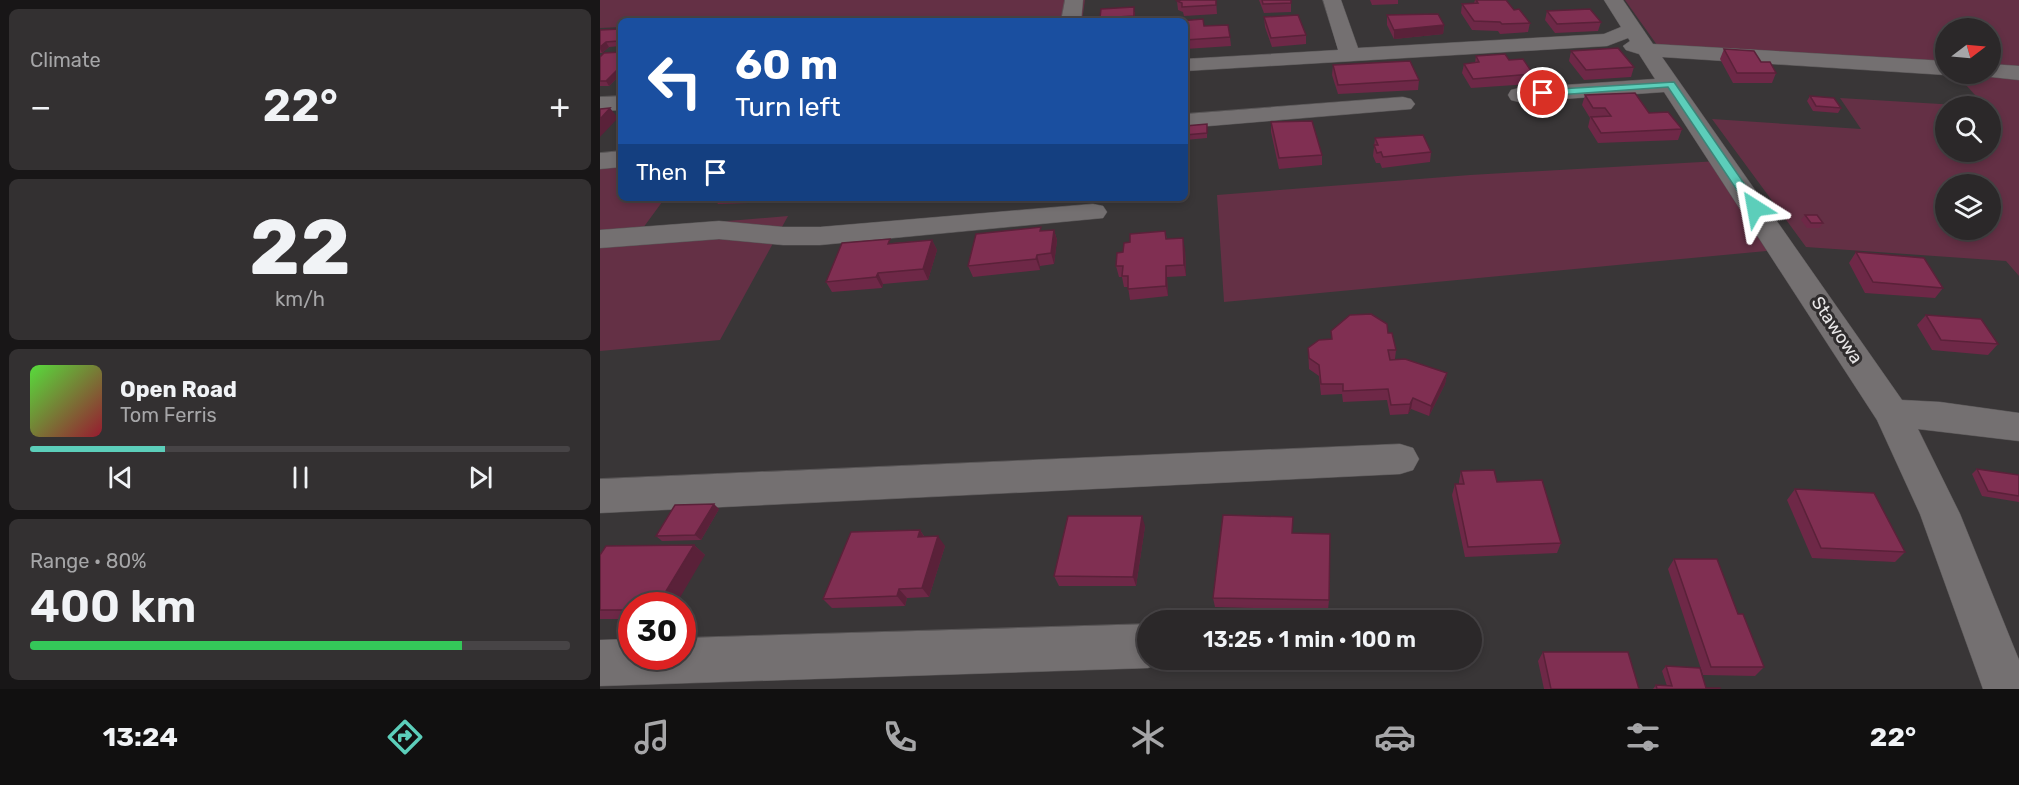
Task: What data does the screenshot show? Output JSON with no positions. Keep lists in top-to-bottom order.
{
  "streets": {
    "street": ["Stawowa"]
  },
  "north": "right",
  "page": {
    "tile": [
      "Climate",
      ["22", "km/h"],
      ["Range · 80%", "400 km"]
    ],
    "turn": ["60 m", "Turn left"],
    "heat": ["−", "22°", "+"],
    "then": "Then",
    "song": ["Open Road", "Tom Ferris"],
    "limit": "30",
    "trip": "13:25 · 1 min · 100 m",
    "tabs": ["13:24", "22°"]
  }
}
